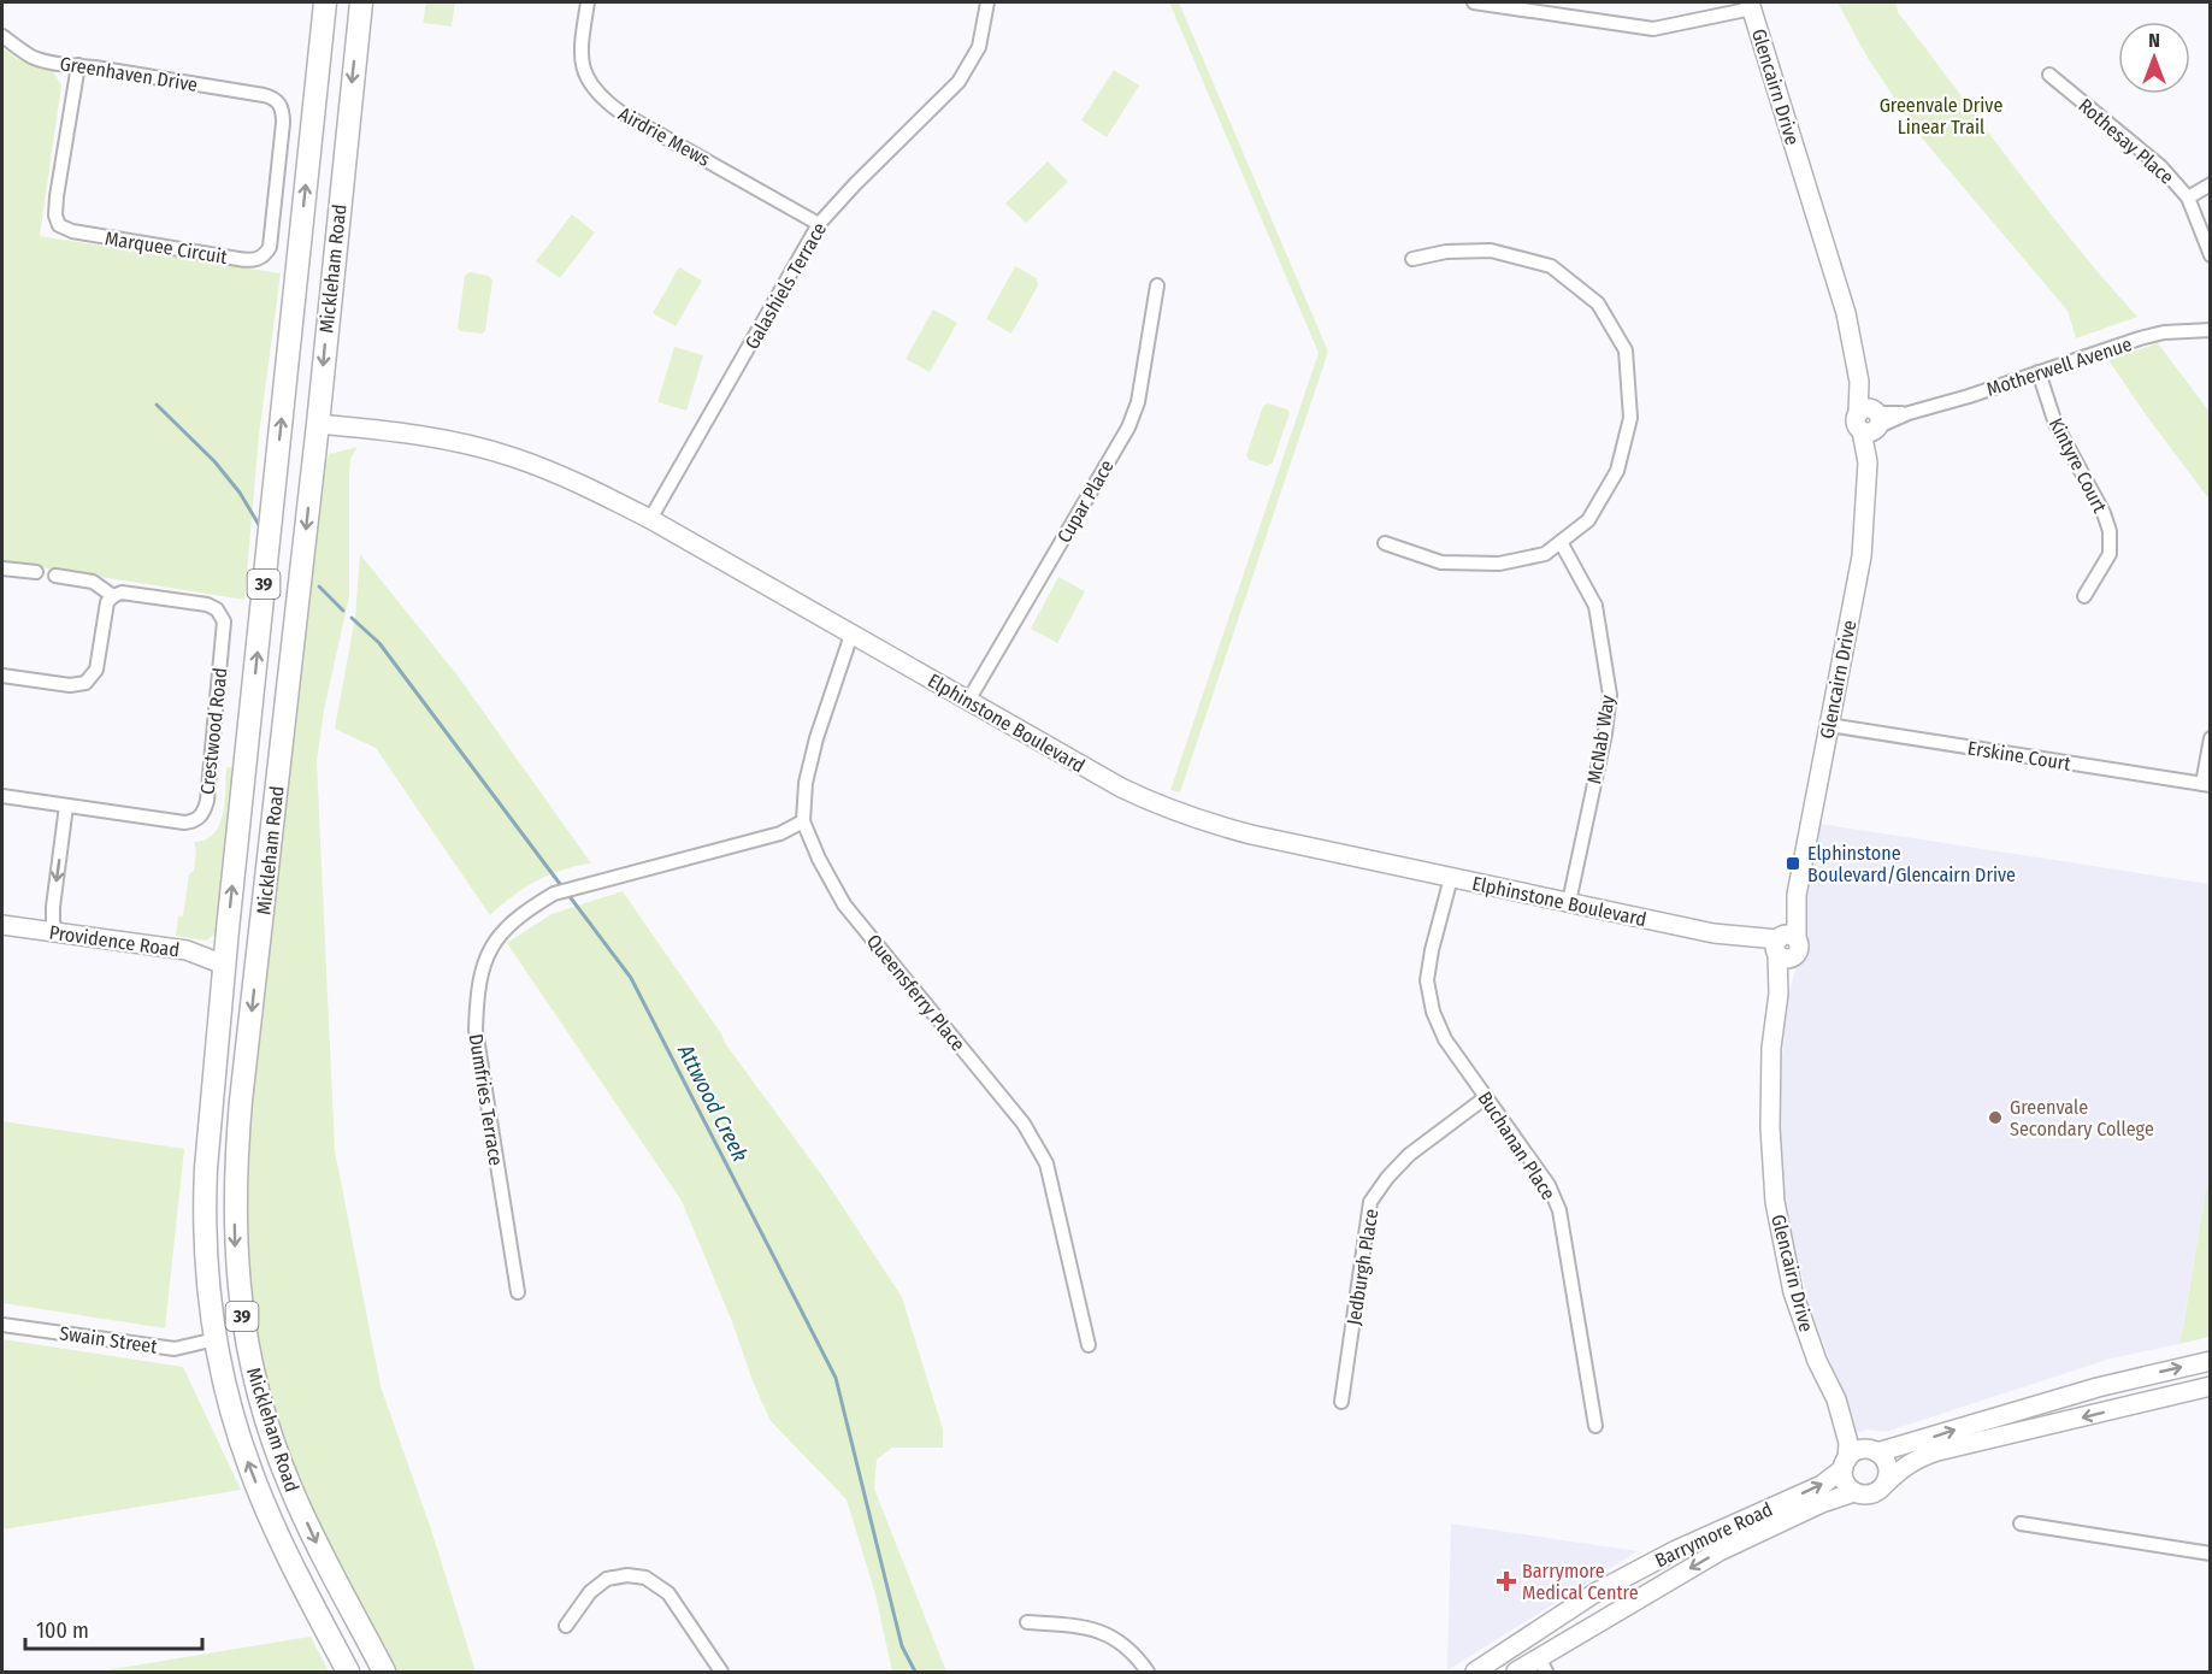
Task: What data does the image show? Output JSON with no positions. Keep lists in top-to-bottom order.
{
  "streets": {
    "main road": ["Mickleham Road", "39"],
    "street": [
      "Greenhaven Drive",
      "Glencairn Drive",
      "Airdrie Mews",
      "Rothesay Place",
      "Marquee Circuit",
      "Galashiels Terrace",
      "Motherwell Avenue",
      "Kintyre Court",
      "Cupar Place",
      "Elphinstone Boulevard",
      "Crestwood Road",
      "McNab Way",
      "Erskine Court",
      "Providence Road",
      "Queensferry Place",
      "Dumfries Terrace",
      "Buchanan Place",
      "Jedburgh Place",
      "Swain Street",
      "Barrymore Road"
    ]
  },
  "crossings": [
    ["Greenhaven Drive", "Marquee Circuit"],
    ["Glencairn Drive", "Motherwell Avenue"],
    ["Glencairn Drive", "Elphinstone Boulevard"],
    ["Glencairn Drive", "Erskine Court"],
    ["Glencairn Drive", "Barrymore Road"],
    ["Airdrie Mews", "Galashiels Terrace"],
    ["Mickleham Road", "Elphinstone Boulevard"],
    ["Mickleham Road", "Providence Road"],
    ["Mickleham Road", "Swain Street"],
    ["Galashiels Terrace", "Elphinstone Boulevard"],
    ["Motherwell Avenue", "Kintyre Court"],
    ["Cupar Place", "Elphinstone Boulevard"],
    ["Elphinstone Boulevard", "McNab Way"],
    ["Elphinstone Boulevard", "Queensferry Place"],
    ["Elphinstone Boulevard", "Buchanan Place"],
    ["Queensferry Place", "Dumfries Terrace"],
    ["Buchanan Place", "Jedburgh Place"]
  ],
  "water": ["Attwood Creek"],
  "parks": ["Greenvale Drive Linear Trail"],
  "places": {
    "transit": ["Elphinstone Boulevard/Glencairn Drive"],
    "other": ["Greenvale Secondary College"],
    "health": ["Barrymore Medical Centre"]
  },
  "scale_bar": "100 m",
  "north": "top"
}
